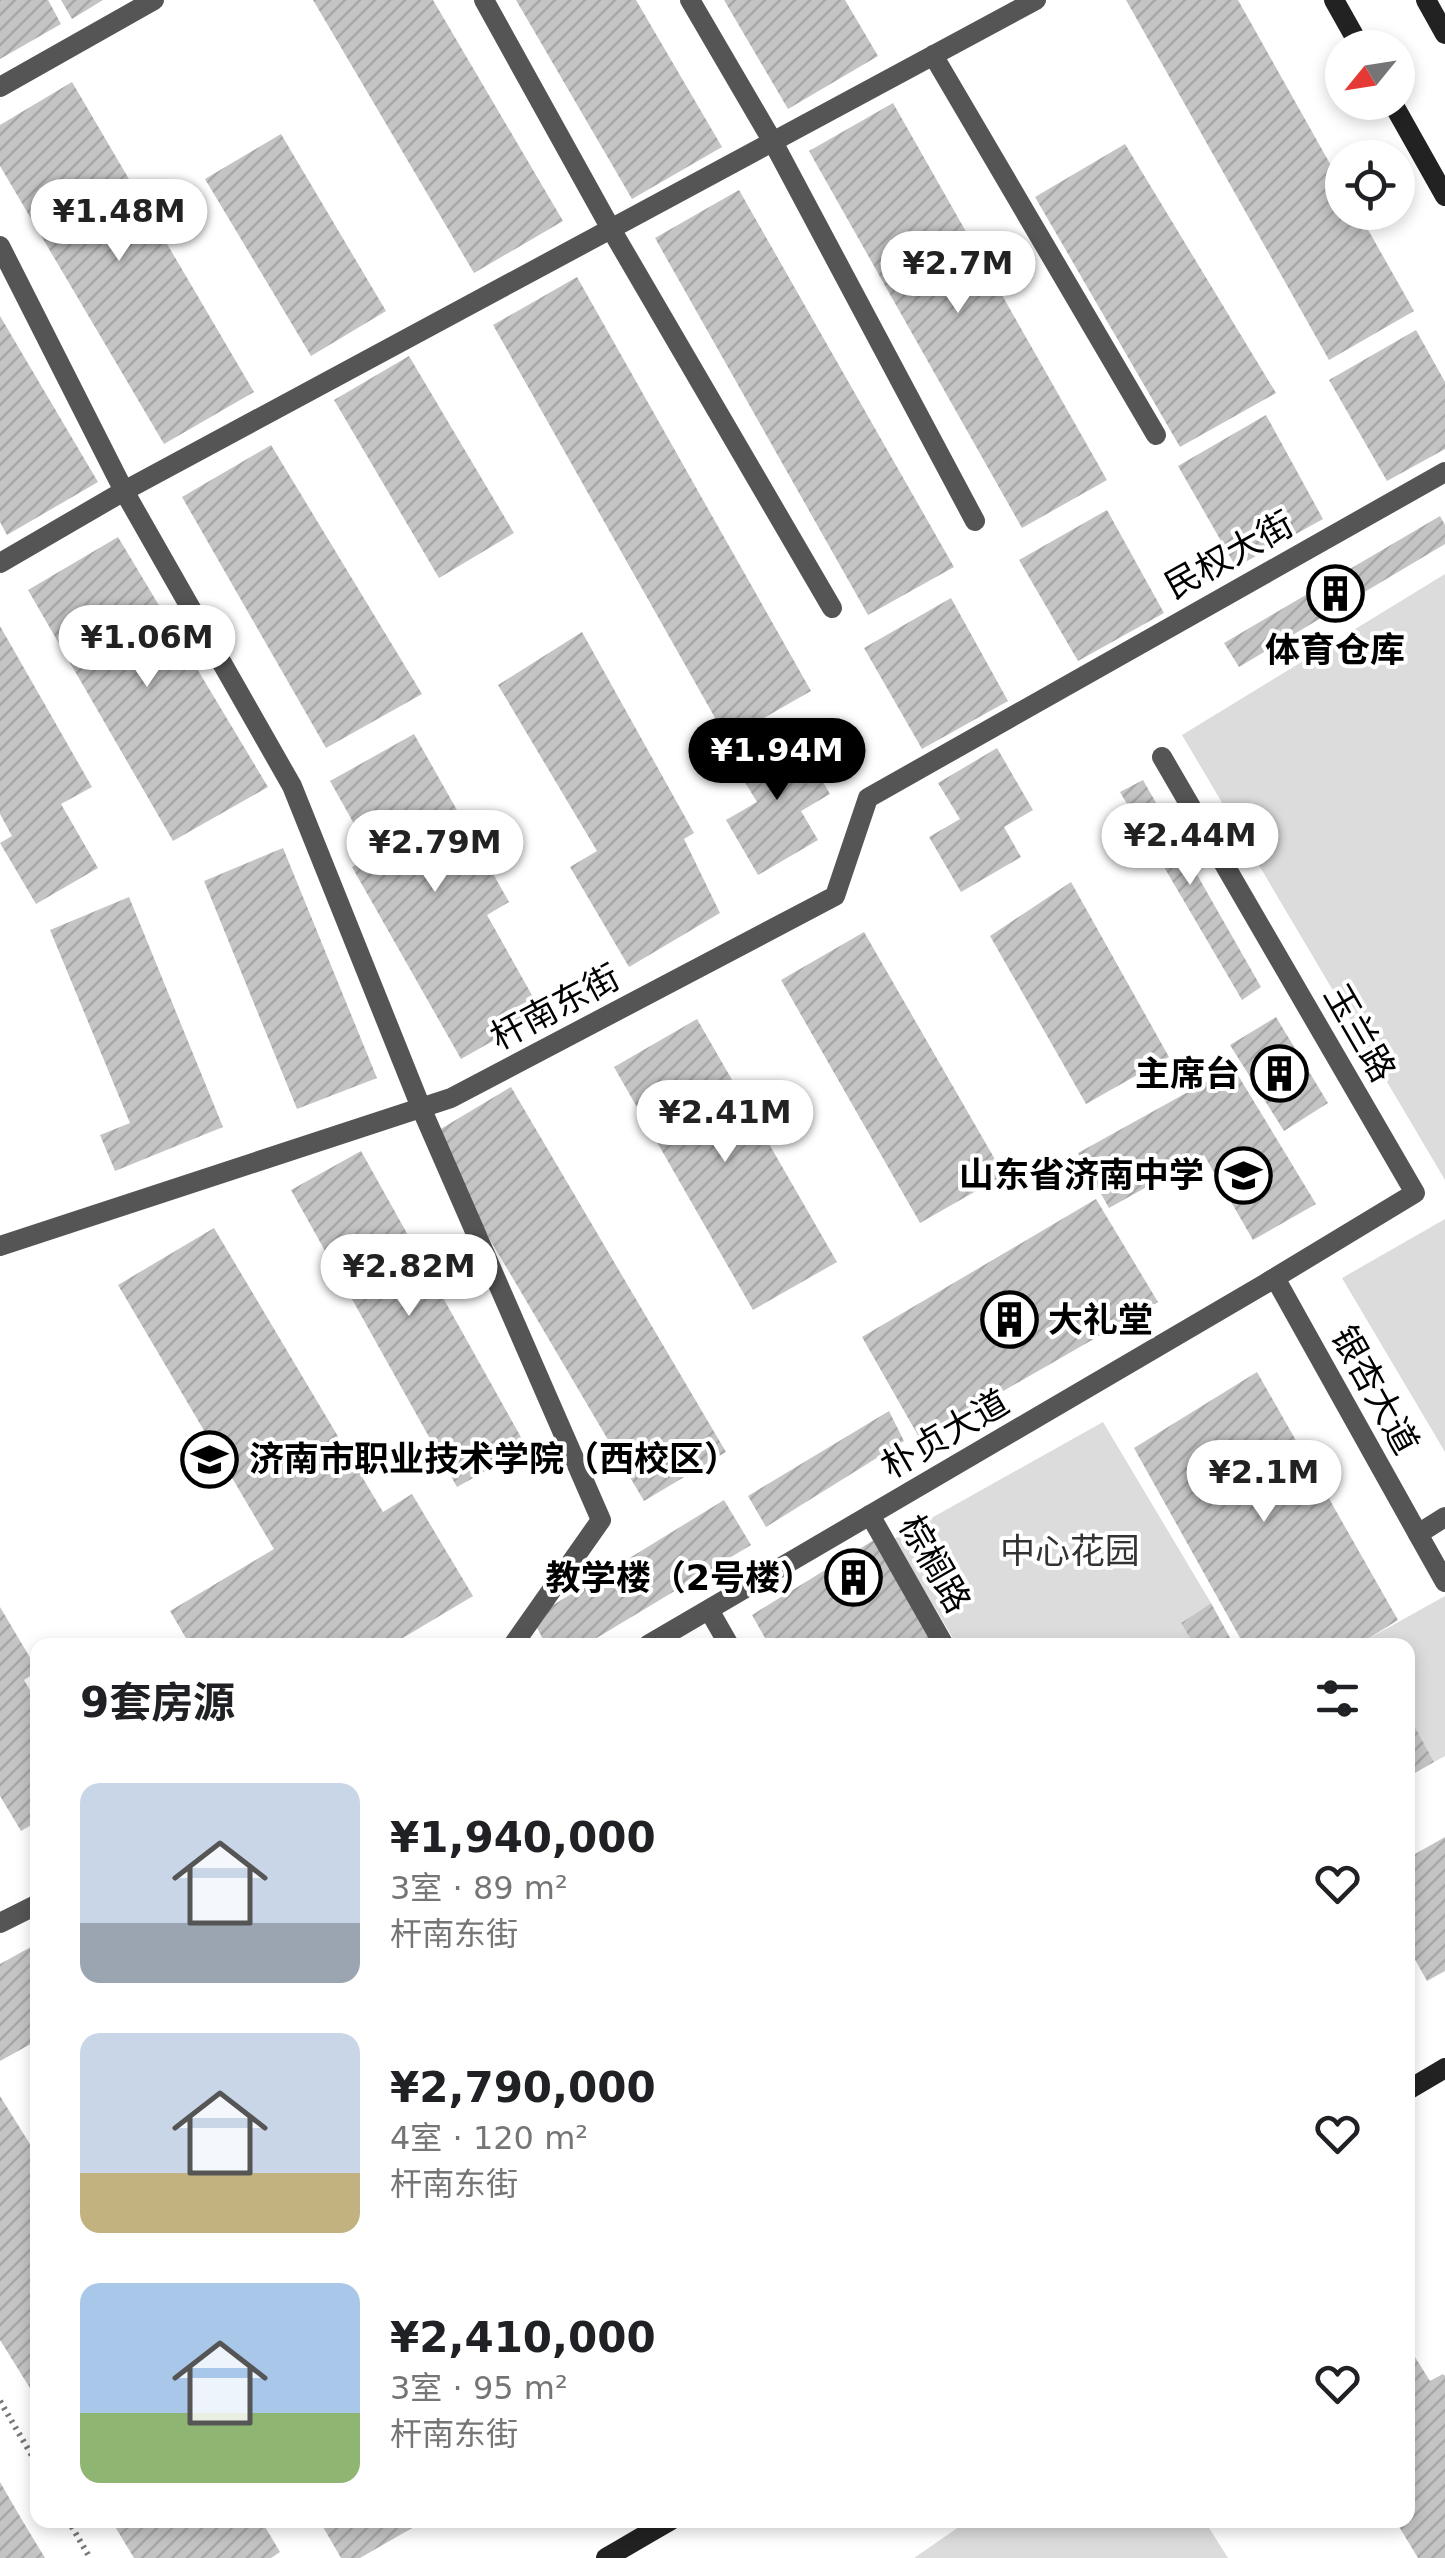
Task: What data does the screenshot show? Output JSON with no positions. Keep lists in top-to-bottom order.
{
  "streets": {
    "street": [
      "民权大街",
      "杆南东街",
      "玉兰路",
      "银杏大道",
      "朴贞大道",
      "棕榈路"
    ]
  },
  "crossings": [
    ["民权大街", "杆南东街"],
    ["玉兰路", "银杏大道"],
    ["玉兰路", "朴贞大道"],
    ["银杏大道", "朴贞大道"],
    ["朴贞大道", "棕榈路"]
  ],
  "parks": ["中心花园"],
  "places": {
    "building": [
      "体育仓库",
      "主席台",
      "大礼堂",
      "教学楼（2号楼）"
    ],
    "school or university": ["山东省济南中学", "济南市职业技术学院（西校区）"]
  },
  "north": "bottom left",
  "page": {
    "price": [
      "¥1.48M",
      "¥2.7M",
      "¥1.06M",
      "¥1.94M",
      "¥2.44M",
      "¥2.79M",
      "¥2.41M",
      "¥2.82M",
      "¥2.1M"
    ],
    "heading": "9套房源",
    "list": [
      {
        "name": "¥1,940,000",
        "note": "3室 · 89 m² · 杆南东街"
      },
      {
        "name": "¥2,790,000",
        "note": "4室 · 120 m² · 杆南东街"
      },
      {
        "name": "¥2,410,000",
        "note": "3室 · 95 m² · 杆南东街"
      }
    ]
  }
}
